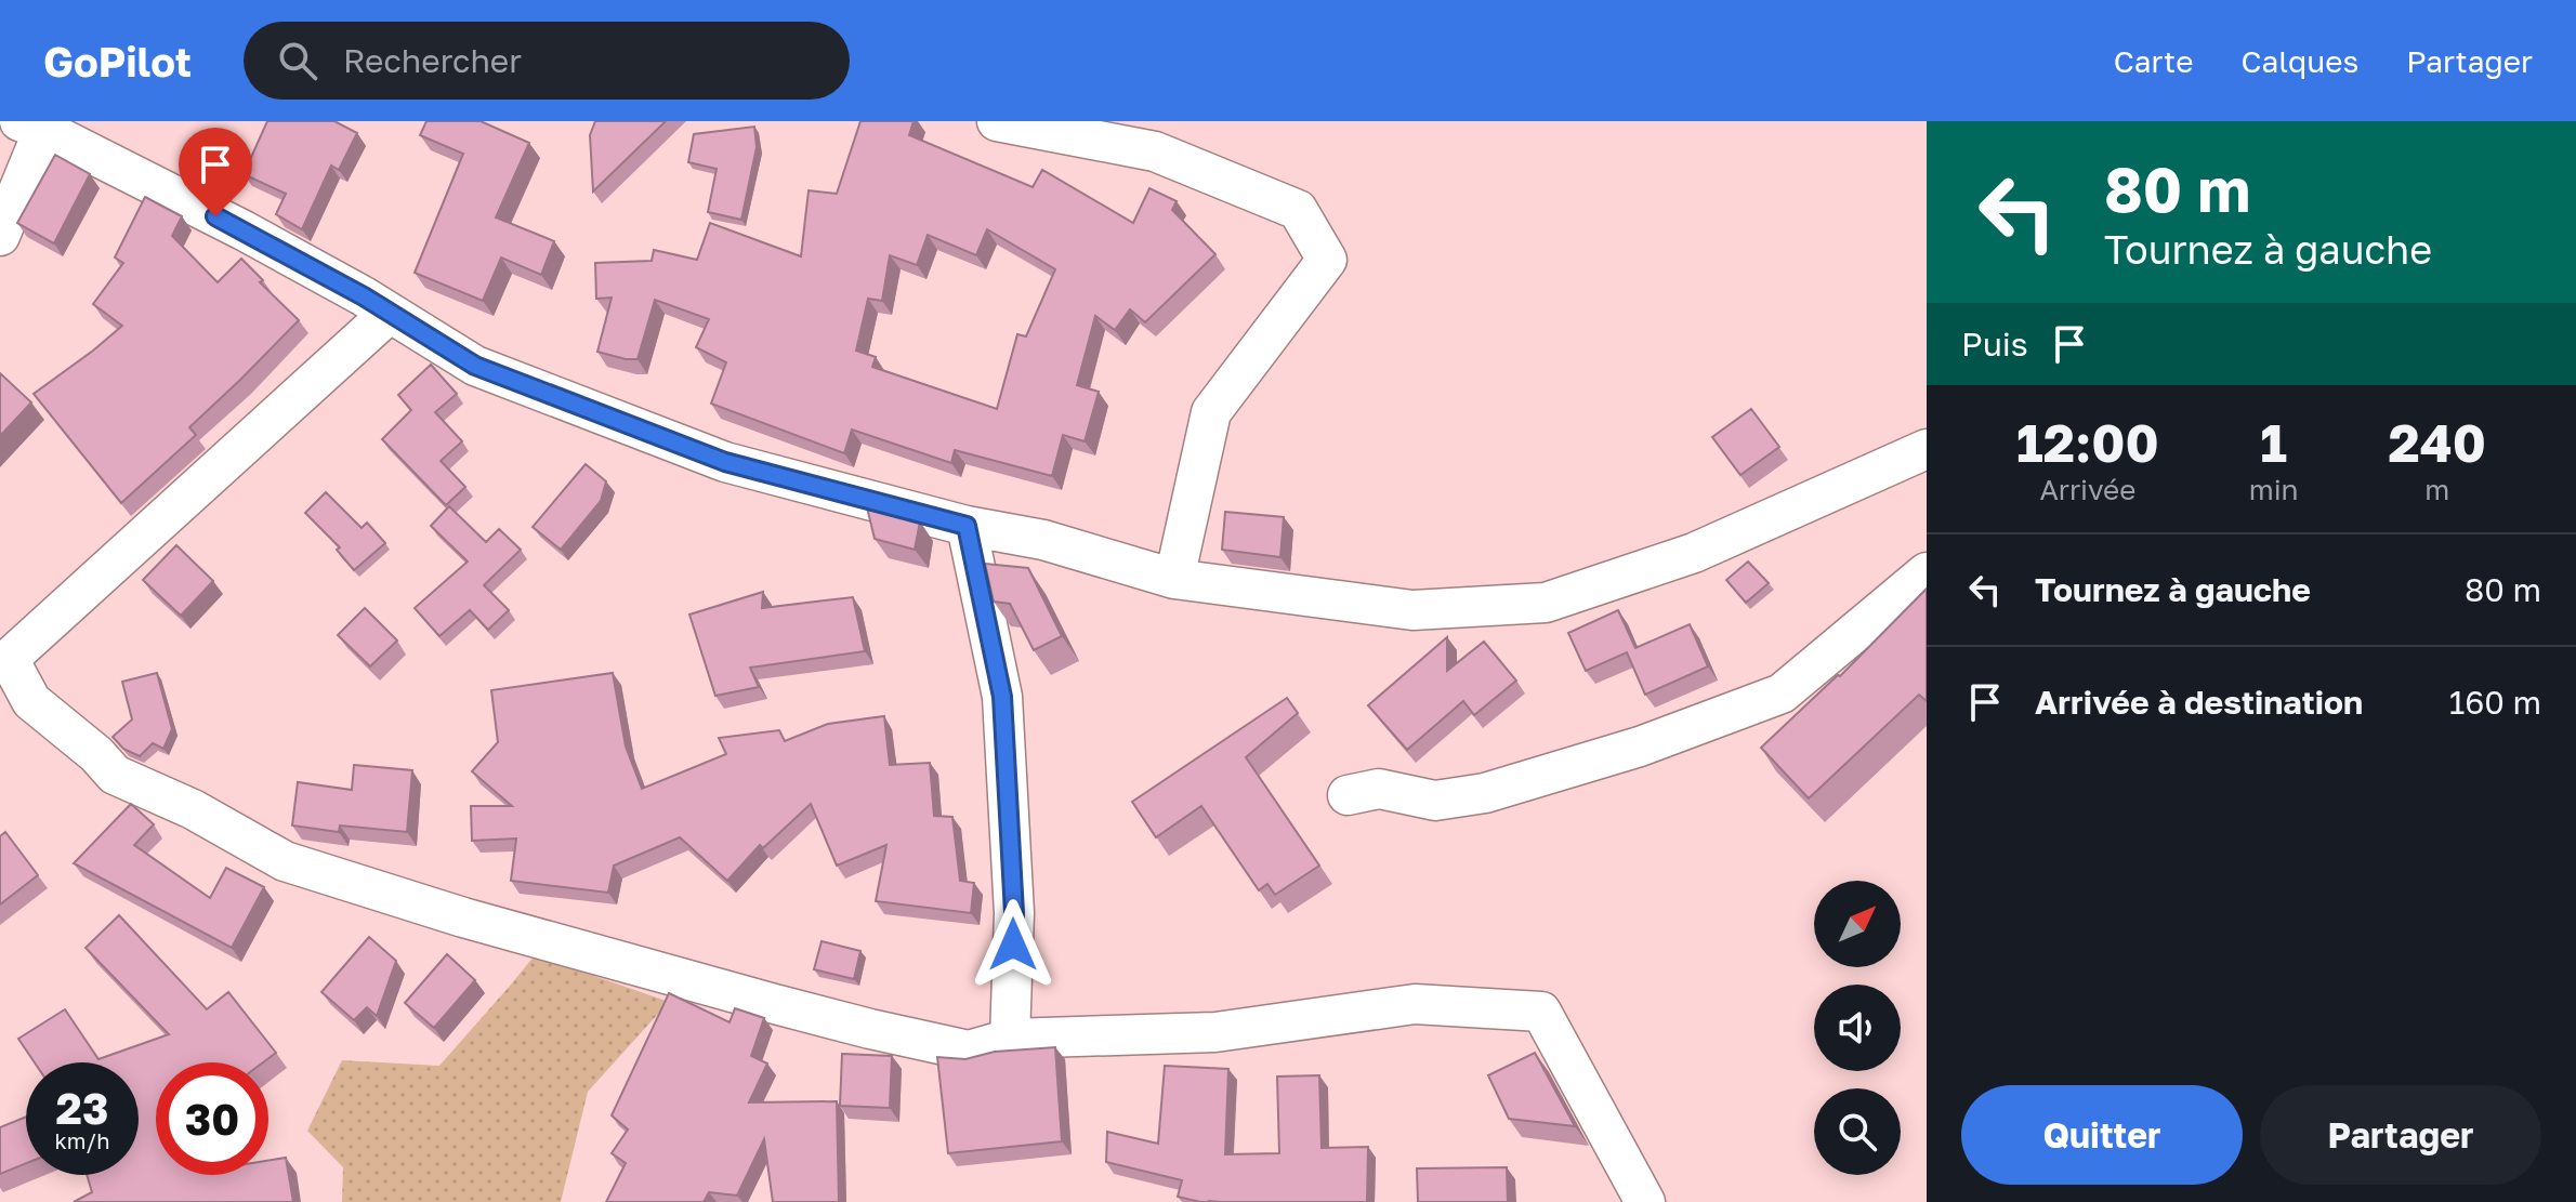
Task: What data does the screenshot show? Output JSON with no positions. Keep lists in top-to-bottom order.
{
  "north": "top right",
  "page": {
    "header": "GoPilot",
    "search": "Rechercher",
    "nav": ["Carte", "Calques", "Partager"],
    "turn": ["80 m", "Tournez à gauche"],
    "then": "Puis",
    "eta": [
      "12:00",
      "Arrivée",
      "1",
      "min",
      "240",
      "m"
    ],
    "list": [
      {
        "name": "Tournez à gauche",
        "value": "80 m"
      },
      {
        "name": "Arrivée à destination",
        "value": "160 m"
      }
    ],
    "speed": "23 km/h",
    "limit": "30",
    "buttons": ["Quitter", "Partager"]
  }
}
